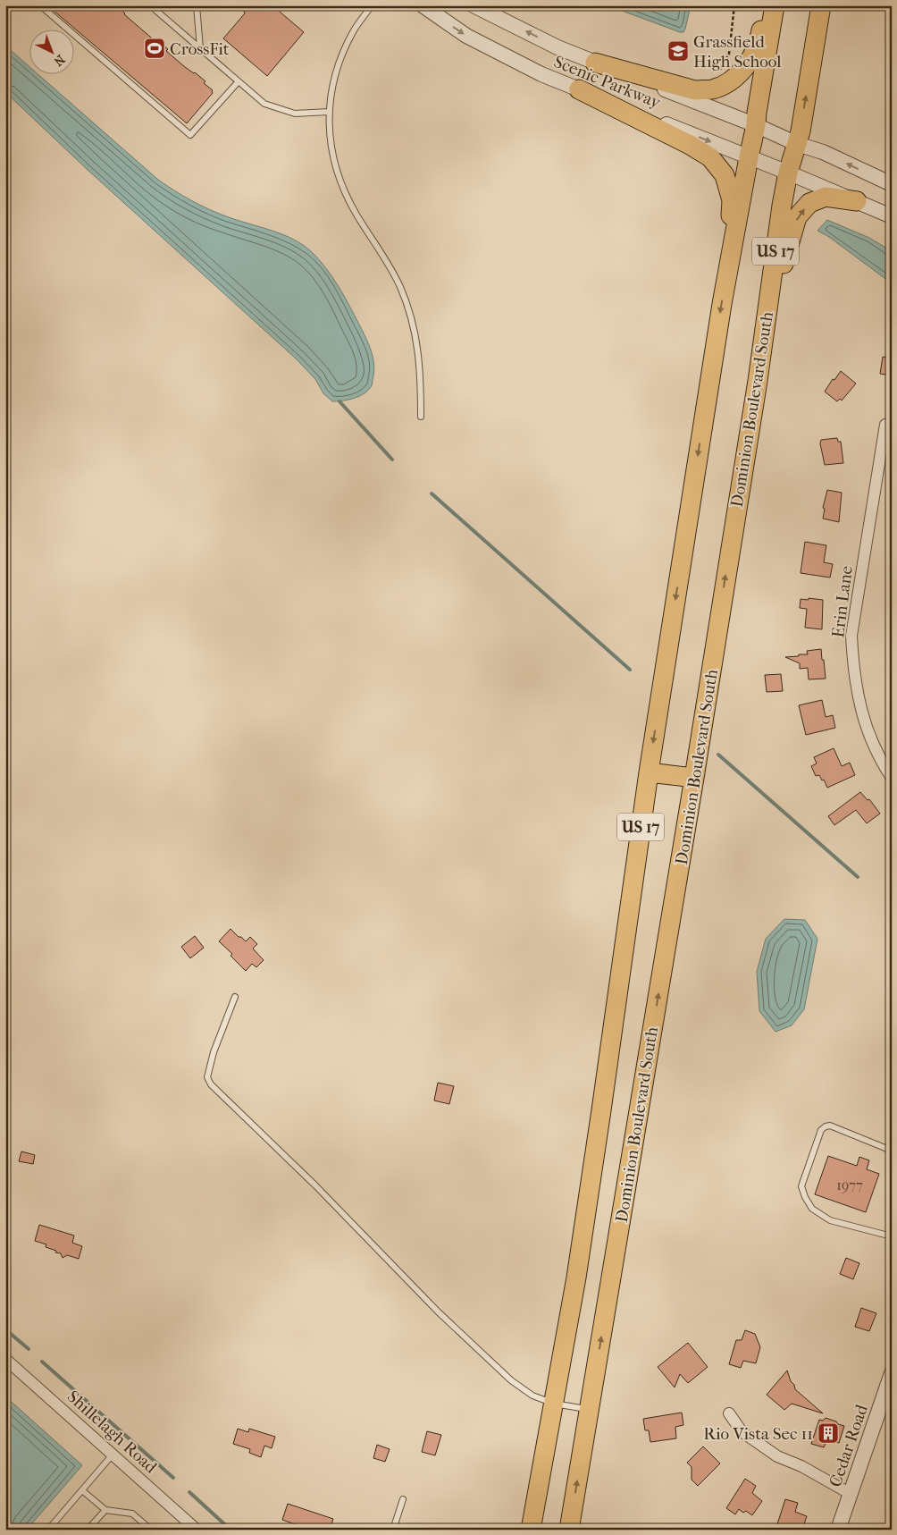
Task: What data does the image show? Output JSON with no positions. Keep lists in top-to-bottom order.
{
  "streets": {
    "highway": ["US 17", "Dominion Boulevard South"],
    "street": [
      "Scenic Parkway",
      "Erin Lane",
      "Shillelagh Road",
      "Cedar Road"
    ]
  },
  "crossings": [
    ["Scenic Parkway", "US 17"],
    ["Scenic Parkway", "Dominion Boulevard South"]
  ],
  "places": {
    "sports": ["CrossFit"],
    "school or university": ["Grassfield High School"],
    "building": ["Rio Vista Sec 11"]
  },
  "house_numbers": ["1977"],
  "north": "bottom right"
}
